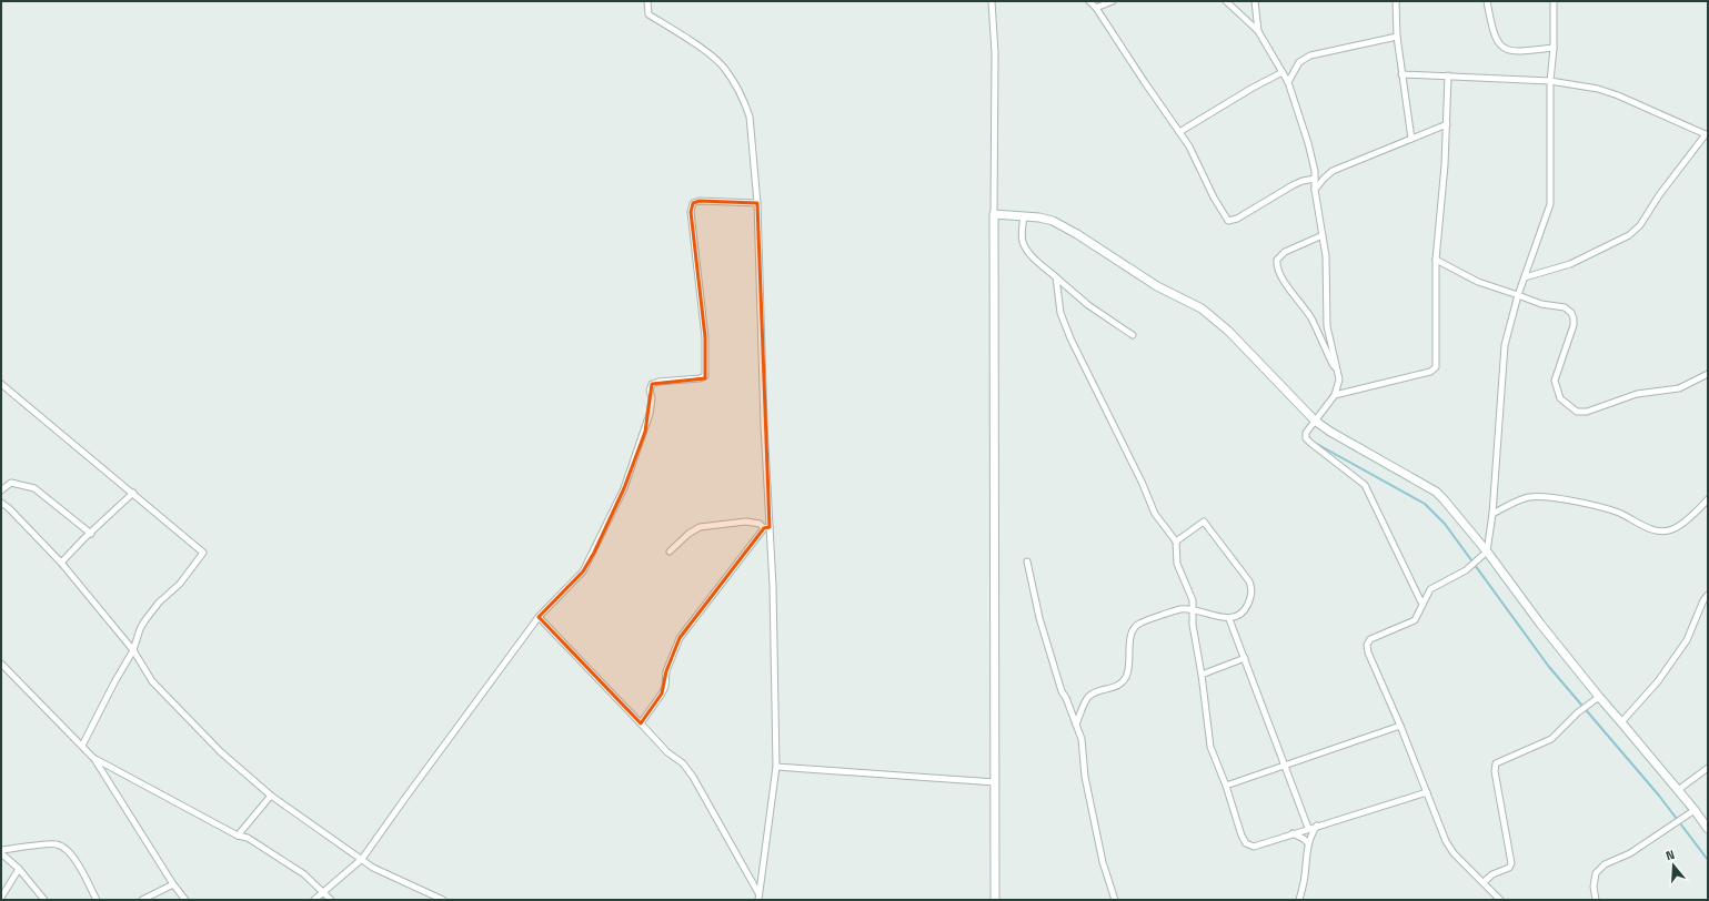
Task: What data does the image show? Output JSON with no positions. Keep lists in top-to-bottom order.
{
  "north": "top"
}
